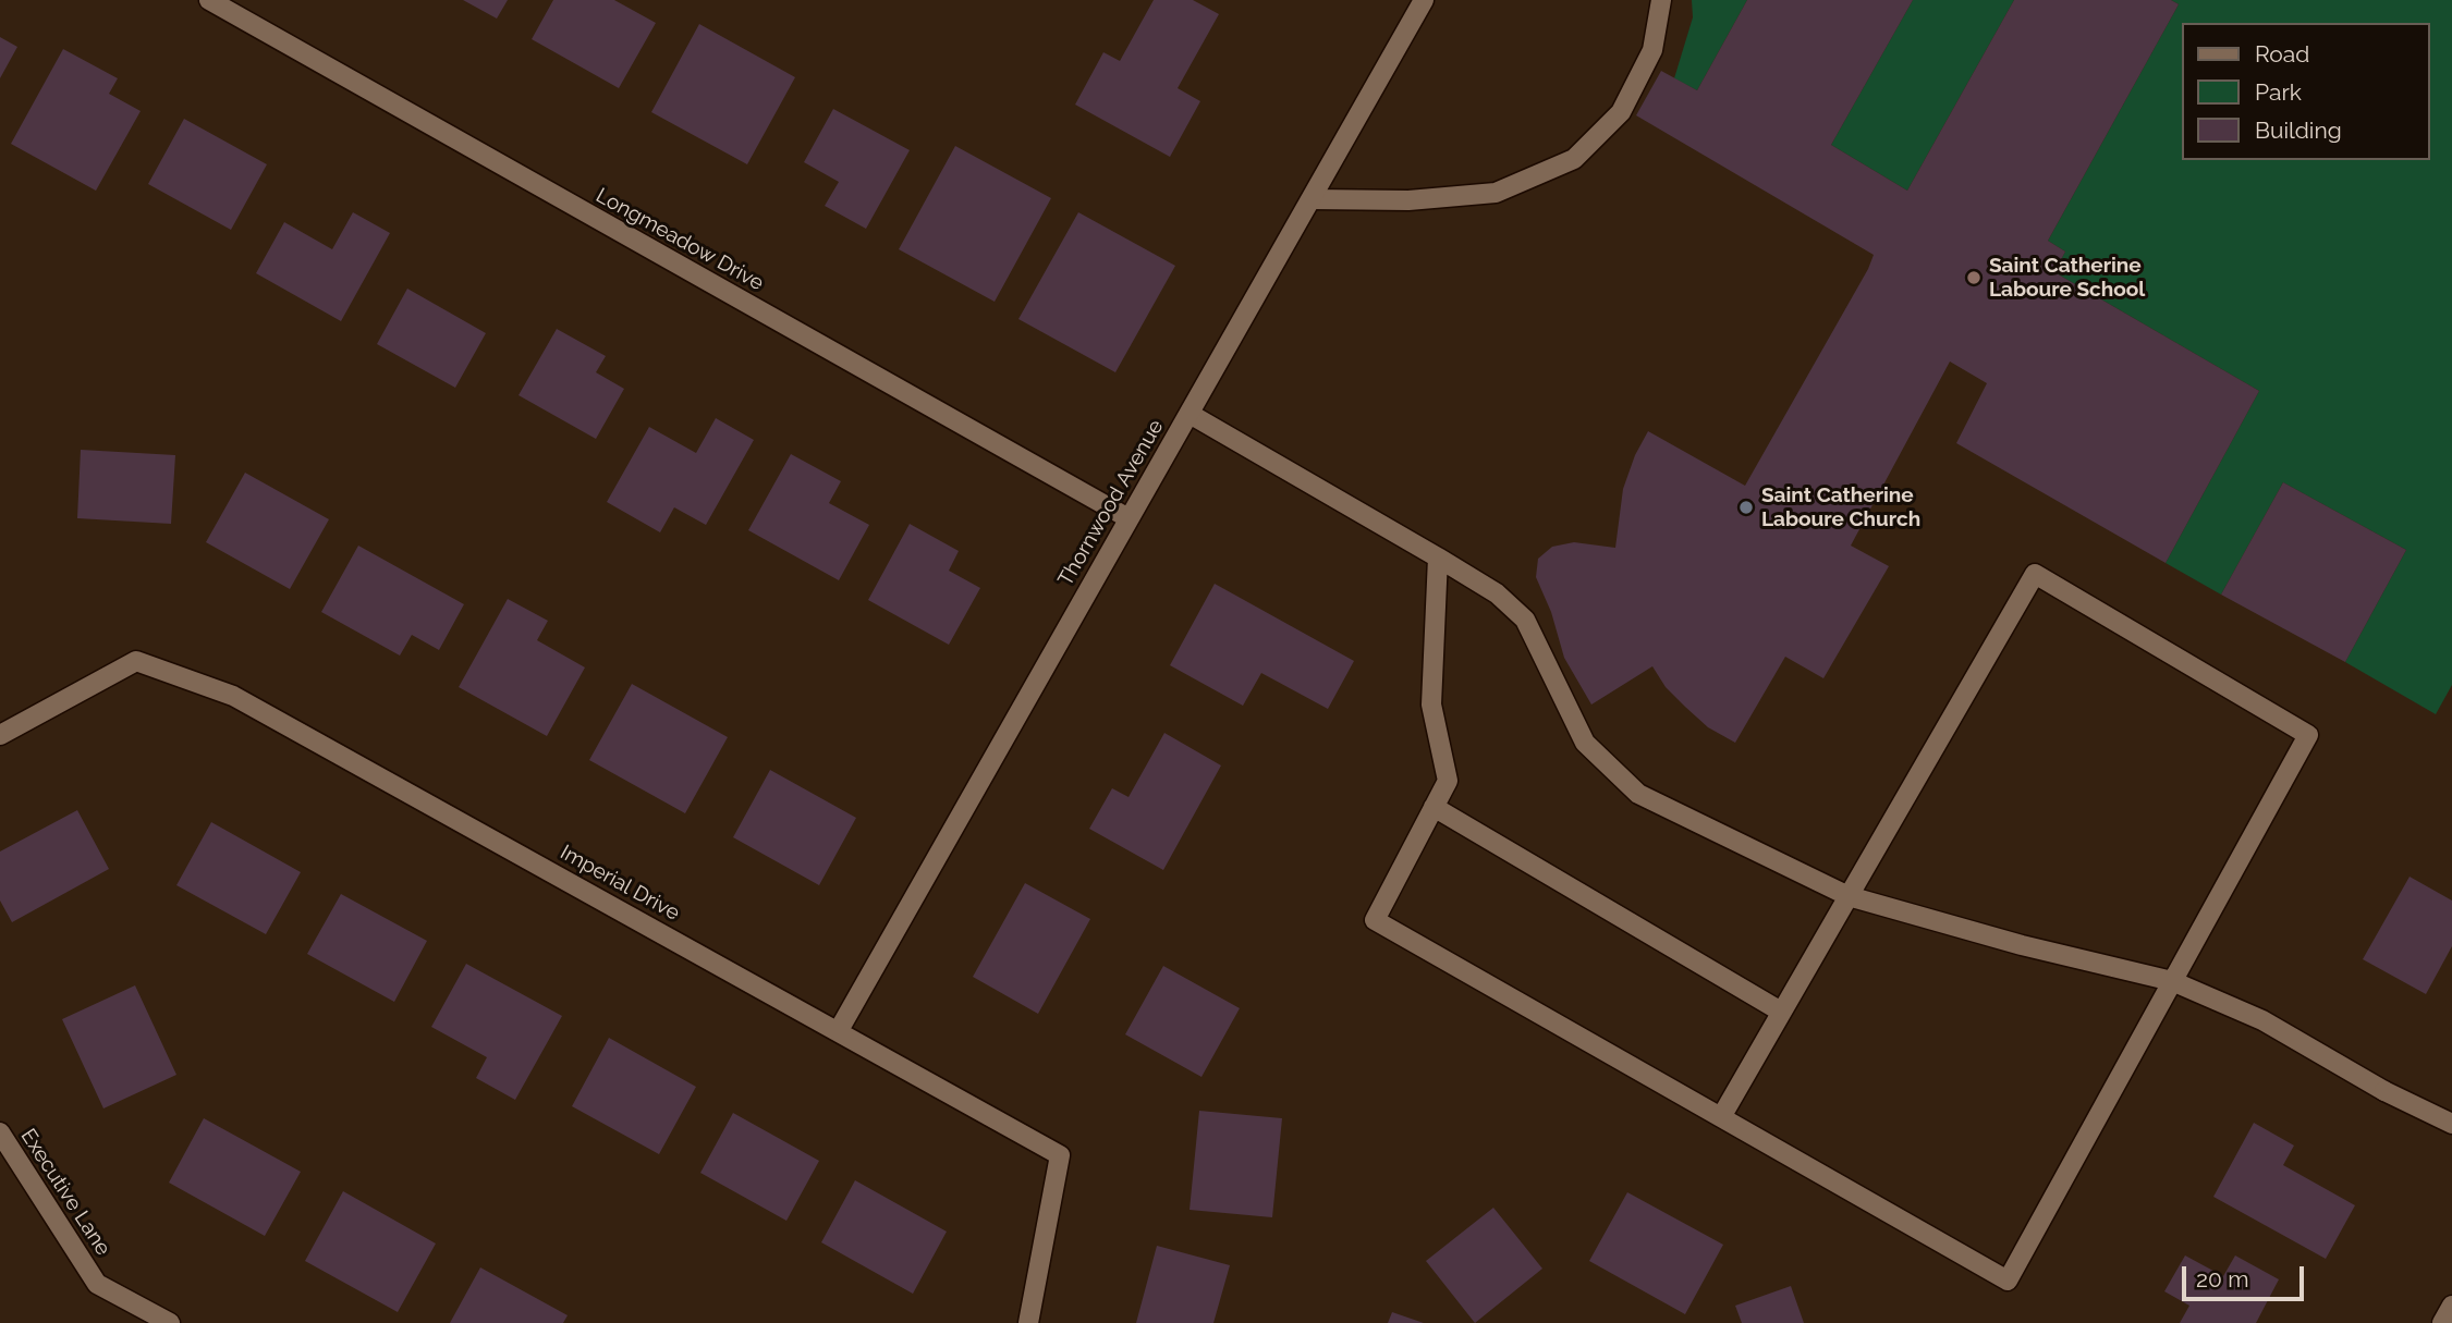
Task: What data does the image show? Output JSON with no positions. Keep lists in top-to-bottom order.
{
  "streets": {
    "street": [
      "Longmeadow Drive",
      "Thornwood Avenue",
      "Imperial Drive",
      "Executive Lane"
    ]
  },
  "crossings": [
    ["Longmeadow Drive", "Thornwood Avenue"],
    ["Thornwood Avenue", "Imperial Drive"]
  ],
  "places": ["Saint Catherine Laboure School", "Saint Catherine Laboure Church"],
  "legend": ["Road", "Park", "Building"],
  "scale_bar": "20 m"
}
